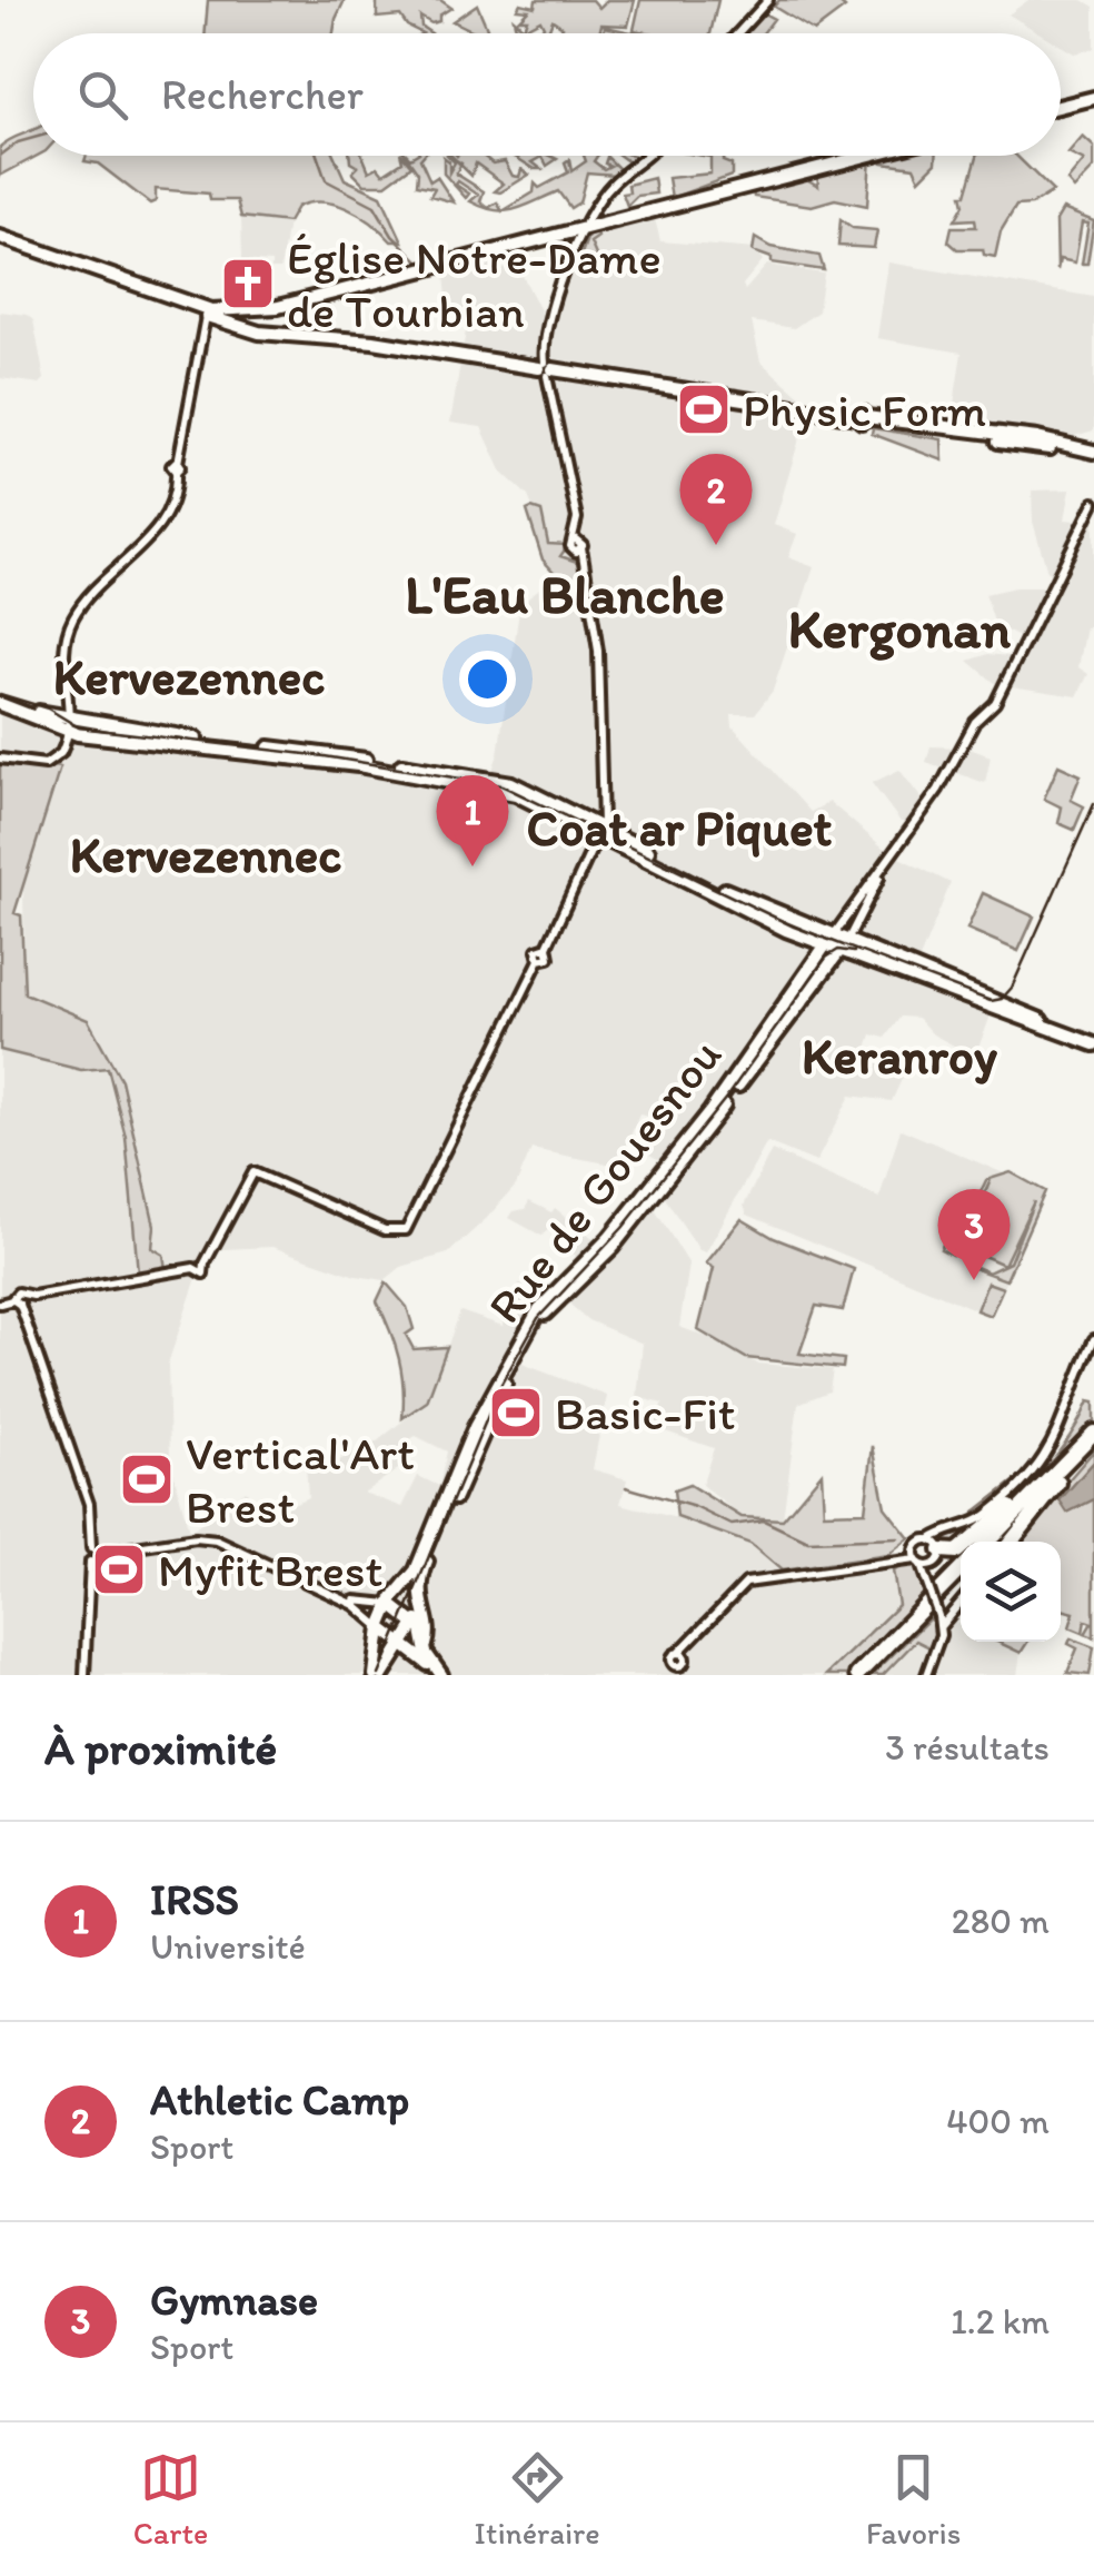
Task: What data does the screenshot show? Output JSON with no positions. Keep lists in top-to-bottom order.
{
  "streets": {
    "main road": ["Rue de Gouesnou"]
  },
  "districts": [
    "L'Eau Blanche",
    "Kergonan",
    "Kervezennec",
    "Coat ar Piquet",
    "Kervezennec",
    "Keranroy"
  ],
  "places": {
    "church": ["Église Notre-Dame de Tourbian"],
    "sports": [
      "Physic Form",
      "Basic-Fit",
      "Vertical'Art Brest",
      "Myfit Brest"
    ]
  },
  "page": {
    "search": "Rechercher",
    "pins": ["2", "1", "3"],
    "heading": ["À proximité", "3 résultats"],
    "list": [
      {
        "mark": "1",
        "name": "IRSS",
        "note": "Université",
        "value": "280 m"
      },
      {
        "mark": "2",
        "name": "Athletic Camp",
        "note": "Sport",
        "value": "400 m"
      },
      {
        "mark": "3",
        "name": "Gymnase",
        "note": "Sport",
        "value": "1.2 km"
      }
    ],
    "nav": ["Carte", "Itinéraire", "Favoris"]
  }
}
